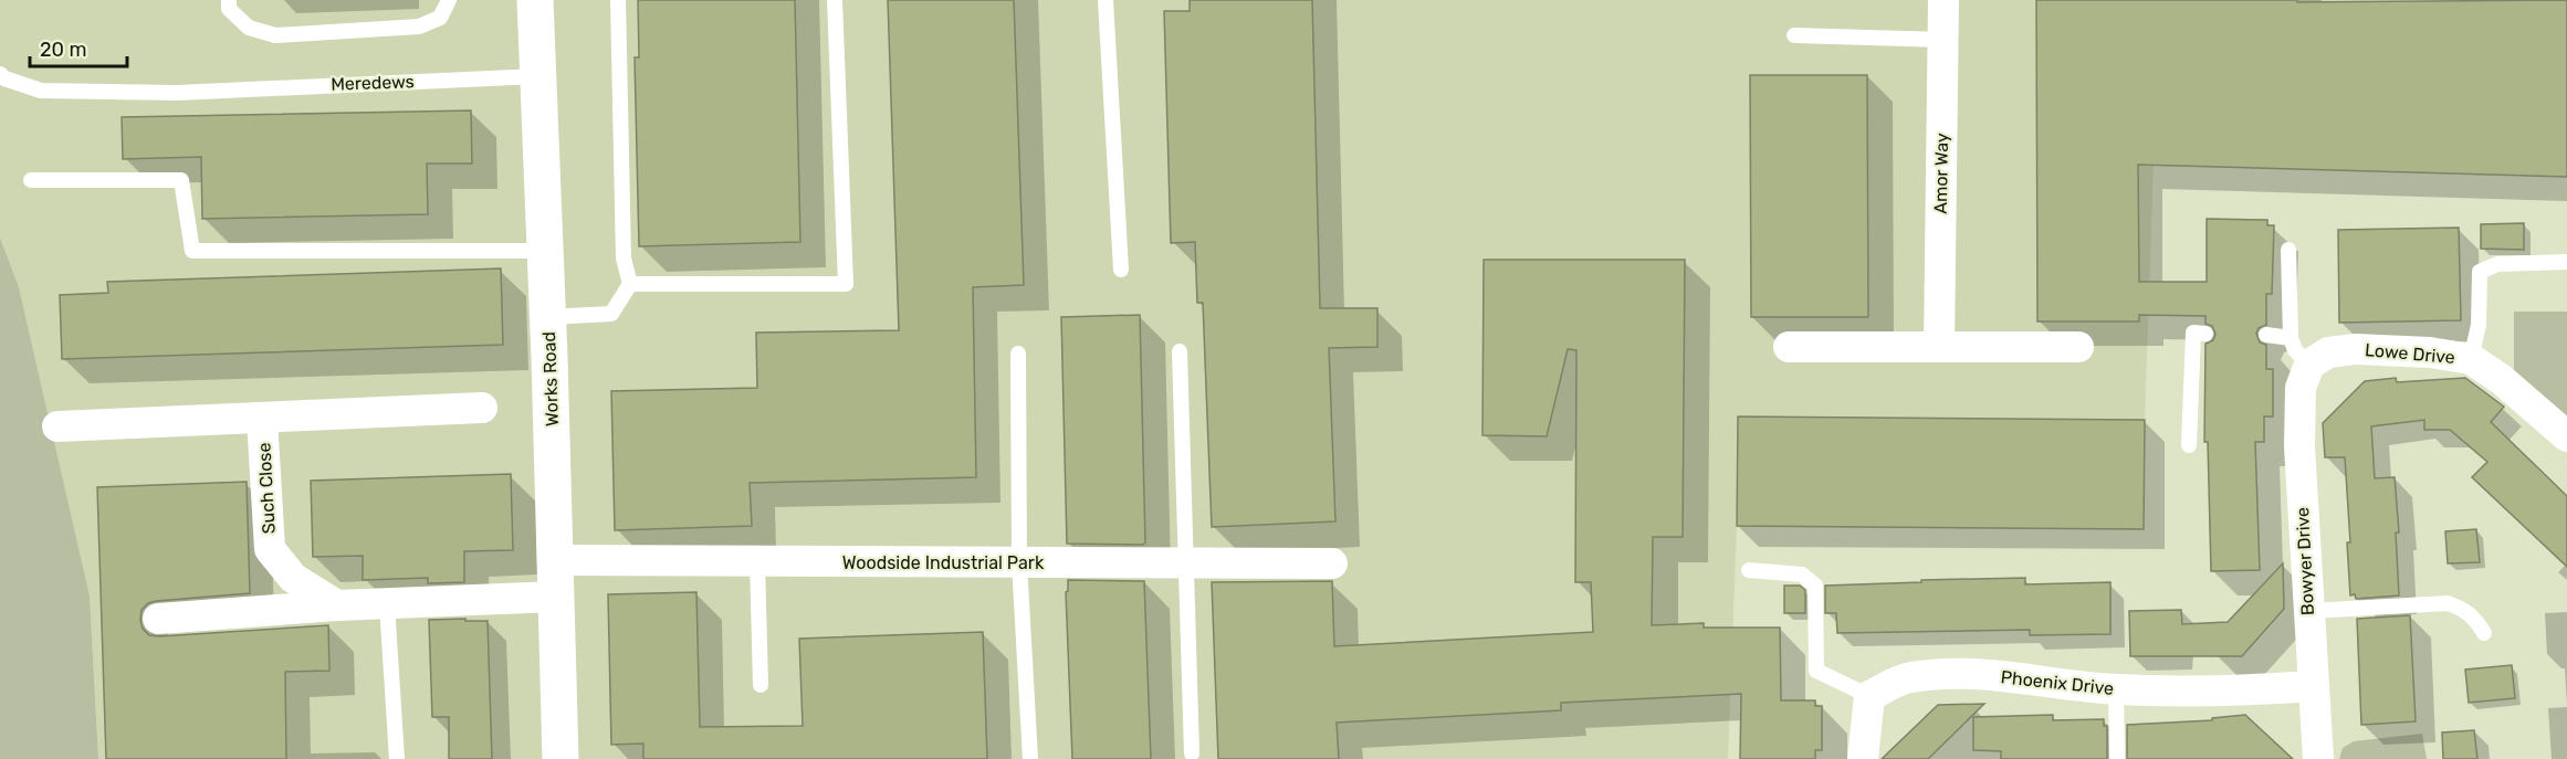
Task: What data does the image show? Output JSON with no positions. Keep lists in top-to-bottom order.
{
  "streets": {
    "street": [
      "Amor Way",
      "Lowe Drive",
      "Works Road",
      "Such Close",
      "Bowyer Drive",
      "Woodside Industrial Park",
      "Phoenix Drive"
    ],
    "lane": ["Meredews"]
  },
  "crossings": [
    ["Meredews", "Works Road"],
    ["Lowe Drive", "Bowyer Drive"],
    ["Works Road", "Woodside Industrial Park"],
    ["Bowyer Drive", "Phoenix Drive"]
  ],
  "scale_bar": "20 m"
}
